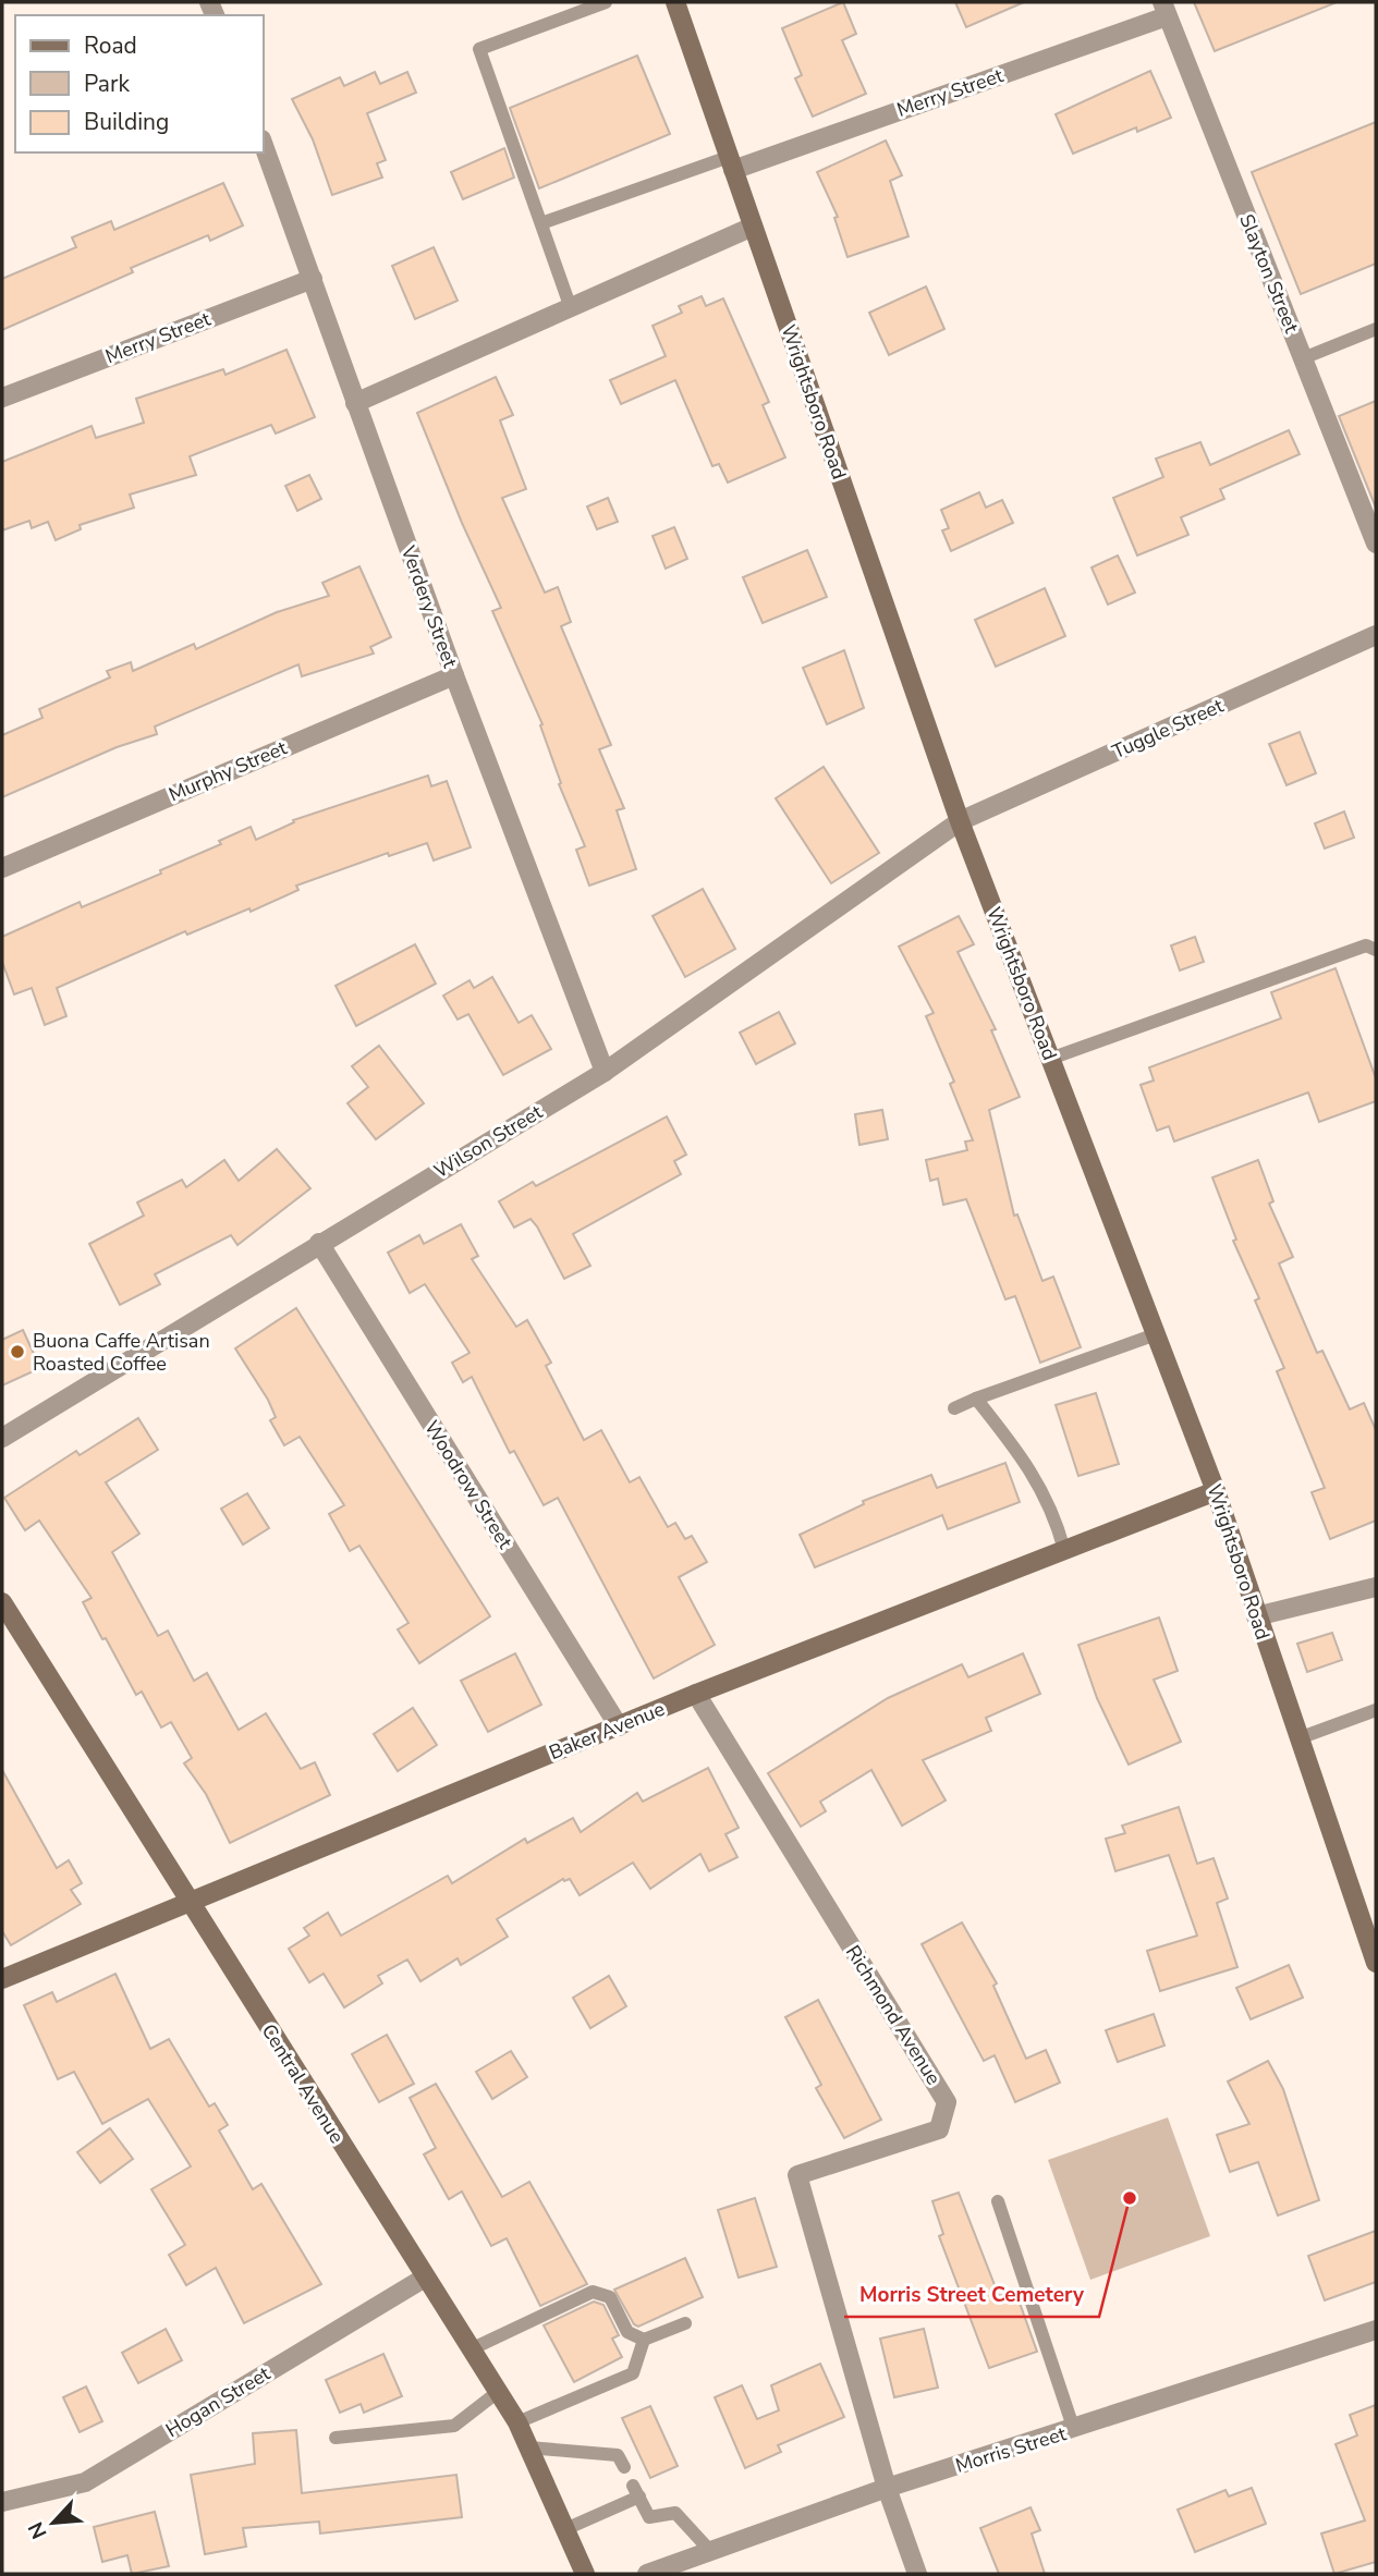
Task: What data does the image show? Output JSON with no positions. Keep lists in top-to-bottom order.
{
  "streets": {
    "main road": ["Wrightsboro Road", "Baker Avenue", "Central Avenue"],
    "street": [
      "Merry Street",
      "Slayton Street",
      "Verdery Street",
      "Tuggle Street",
      "Murphy Street",
      "Wilson Street",
      "Woodrow Street",
      "Richmond Avenue",
      "Hogan Street",
      "Morris Street"
    ]
  },
  "crossings": [
    ["Merry Street", "Slayton Street"],
    ["Merry Street", "Wrightsboro Road"],
    ["Merry Street", "Verdery Street"],
    ["Wrightsboro Road", "Tuggle Street"],
    ["Wrightsboro Road", "Wilson Street"],
    ["Wrightsboro Road", "Baker Avenue"],
    ["Verdery Street", "Murphy Street"],
    ["Verdery Street", "Wilson Street"],
    ["Tuggle Street", "Wilson Street"],
    ["Wilson Street", "Woodrow Street"],
    ["Woodrow Street", "Baker Avenue"],
    ["Baker Avenue", "Richmond Avenue"],
    ["Baker Avenue", "Central Avenue"],
    ["Richmond Avenue", "Morris Street"],
    ["Central Avenue", "Hogan Street"]
  ],
  "places": ["Buona Caffe Artisan Roasted Coffee", "Morris Street Cemetery"],
  "legend": ["Road", "Park", "Building"],
  "north": "bottom left"
}
